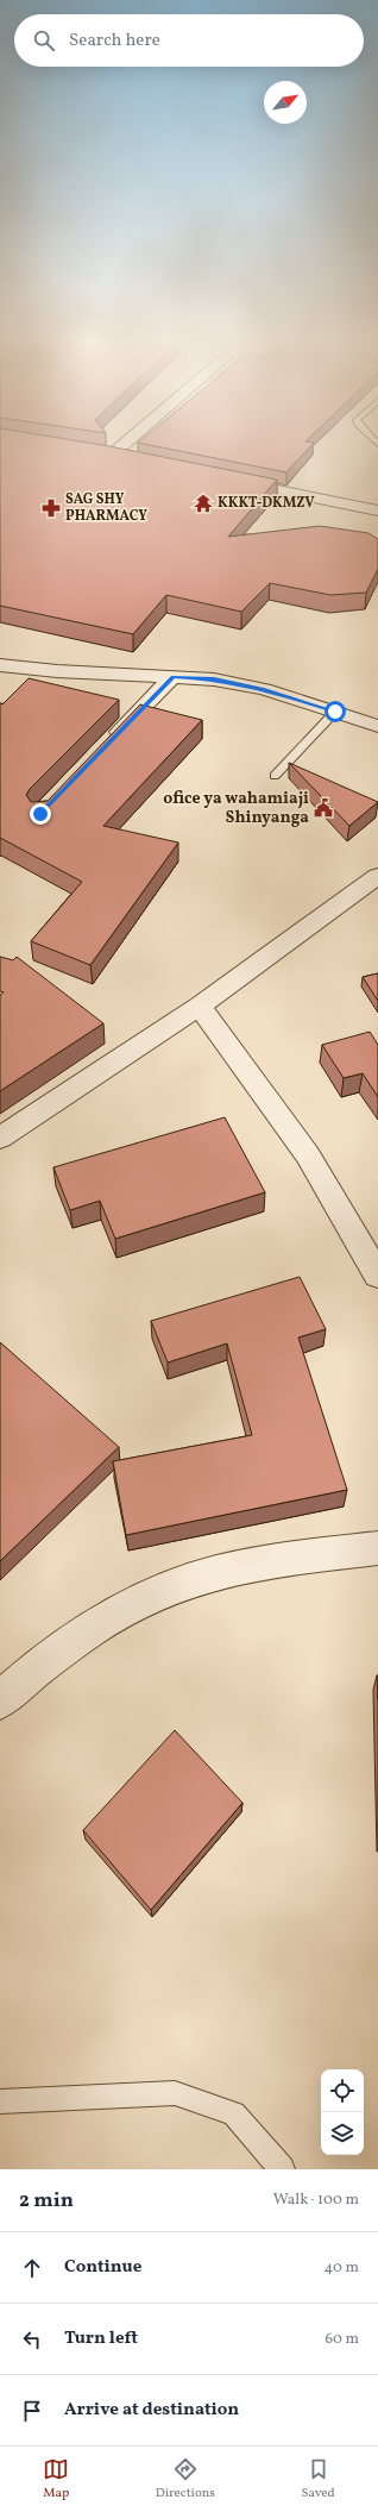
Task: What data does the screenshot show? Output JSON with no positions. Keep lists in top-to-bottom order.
{
  "places": {
    "temple": ["KKKT-DKMZV"],
    "pharmacy": ["SAG SHY PHARMACY"],
    "public building": ["ofice ya wahamiaji Shinyanga"]
  },
  "north": "top right",
  "page": {
    "search": "Search here",
    "heading": ["2 min", "Walk · 100 m"],
    "list": [
      ["Continue", "40 m"],
      ["Turn left", "60 m"],
      "Arrive at destination"
    ],
    "nav": ["Map", "Directions", "Saved"]
  }
}
